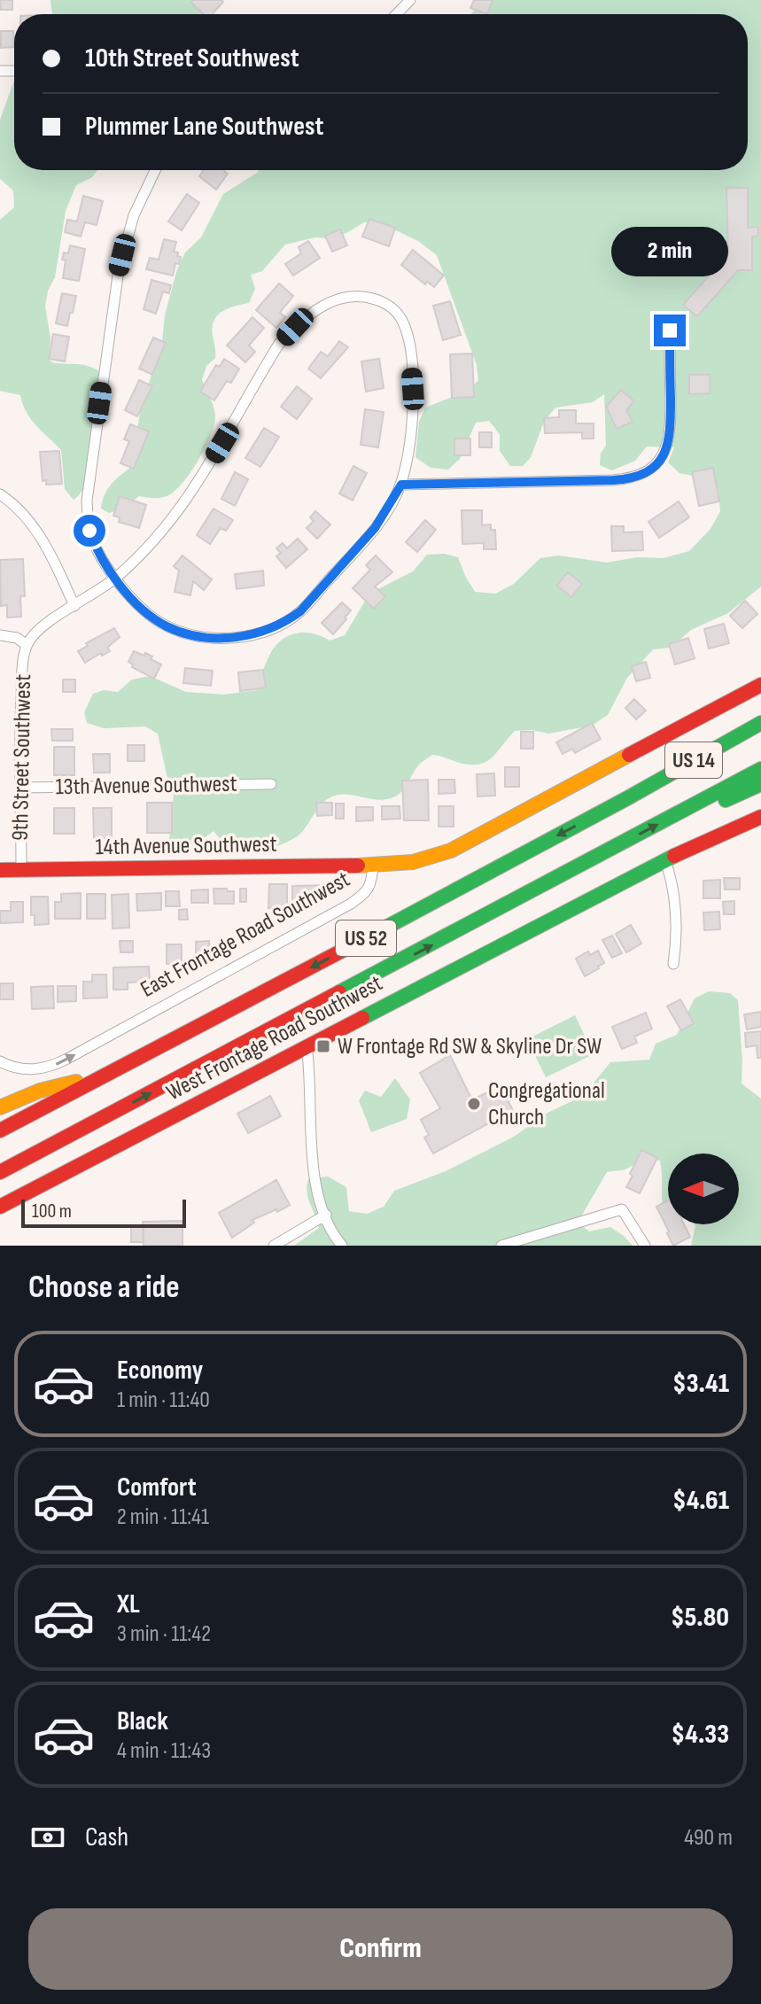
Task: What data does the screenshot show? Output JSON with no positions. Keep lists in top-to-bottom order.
{
  "streets": {
    "main road": [
      "US 14",
      "14th Avenue Southwest",
      "East Frontage Road Southwest",
      "US 52",
      "West Frontage Road Southwest"
    ],
    "street": ["9th Street Southwest", "13th Avenue Southwest"]
  },
  "crossings": [
    ["9th Street Southwest", "13th Avenue Southwest"],
    ["9th Street Southwest", "14th Avenue Southwest"],
    ["US 14", "US 52"],
    ["14th Avenue Southwest", "East Frontage Road Southwest"]
  ],
  "places": {
    "transit": ["W Frontage Rd SW & Skyline Dr SW"],
    "other": ["Congregational Church"]
  },
  "scale_bar": "100 m",
  "north": "left",
  "page": {
    "banner": ["10th Street Southwest", "Plummer Lane Southwest"],
    "bubble": "2 min",
    "scale": "100 m",
    "heading": "Choose a ride",
    "list": [
      {
        "name": "Economy",
        "note": "1 min · 11:40",
        "value": "$3.41"
      },
      {
        "name": "Comfort",
        "note": "2 min · 11:41",
        "value": "$4.61"
      },
      {
        "name": "XL",
        "note": "3 min · 11:42",
        "value": "$5.80"
      },
      {
        "name": "Black",
        "note": "4 min · 11:43",
        "value": "$4.33"
      }
    ],
    "pay": ["Cash", "490 m"],
    "buttons": "Confirm"
  }
}
